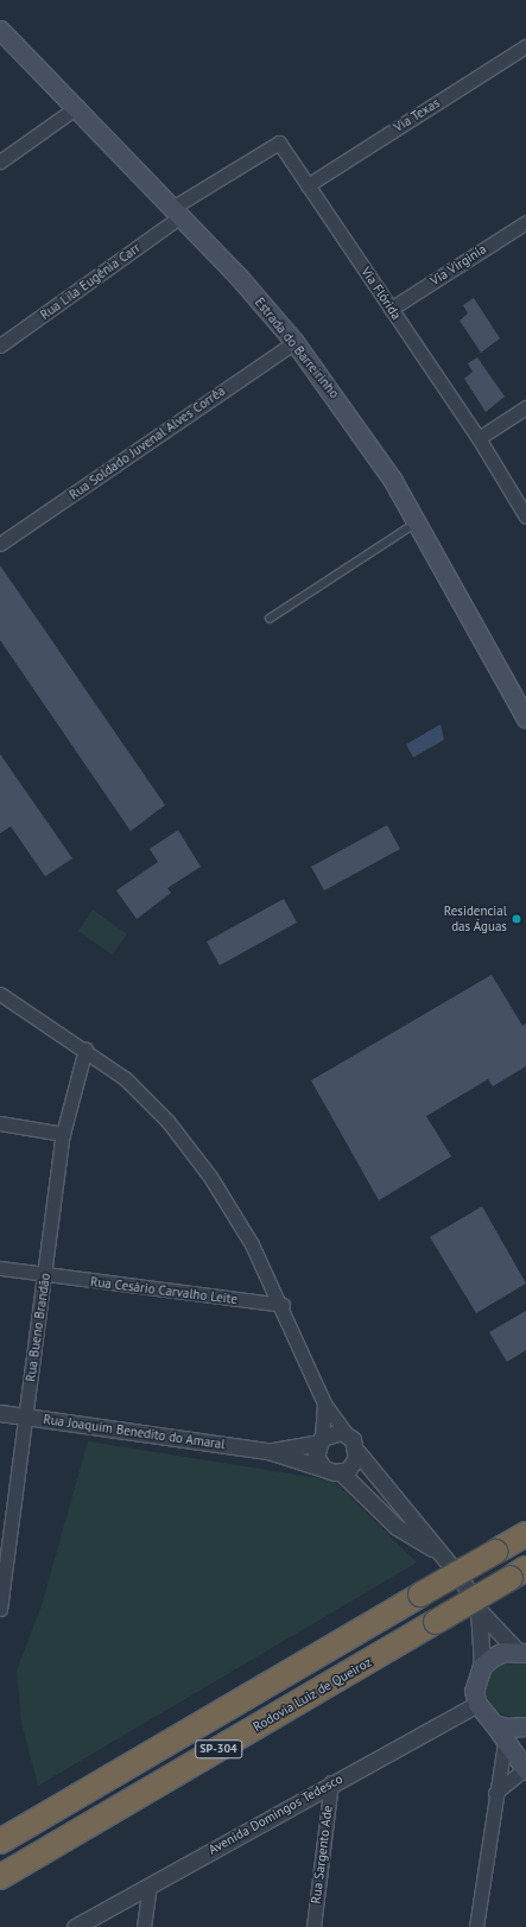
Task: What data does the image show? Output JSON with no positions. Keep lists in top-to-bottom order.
{
  "streets": {
    "highway": ["Rodovia Luiz de Queiroz", "SP-304"],
    "main road": ["Estrada do Barreirinho"],
    "street": [
      "Via Texas",
      "Via Virginia",
      "Rua Lila Eugênia Carr",
      "Via Flórida",
      "Rua Soldado Juvenal Alves Corrêa",
      "Rua Cesário Carvalho Leite",
      "Rua Bueno Brandão",
      "Rua Joaquim Benedito do Amaral",
      "Avenida Domingos Tedesco",
      "Rua Sargento Ade"
    ]
  },
  "crossings": [
    ["Via Texas", "Via Flórida"],
    ["Via Virginia", "Via Flórida"],
    ["Rua Lila Eugênia Carr", "Via Flórida"],
    ["Rua Lila Eugênia Carr", "Estrada do Barreirinho"],
    ["Estrada do Barreirinho", "Rua Soldado Juvenal Alves Corrêa"],
    ["Rua Cesário Carvalho Leite", "Rua Bueno Brandão"],
    ["Rua Bueno Brandão", "Rua Joaquim Benedito do Amaral"],
    ["Avenida Domingos Tedesco", "Rua Sargento Ade"]
  ],
  "places": ["Residencial das Águas"]
}
